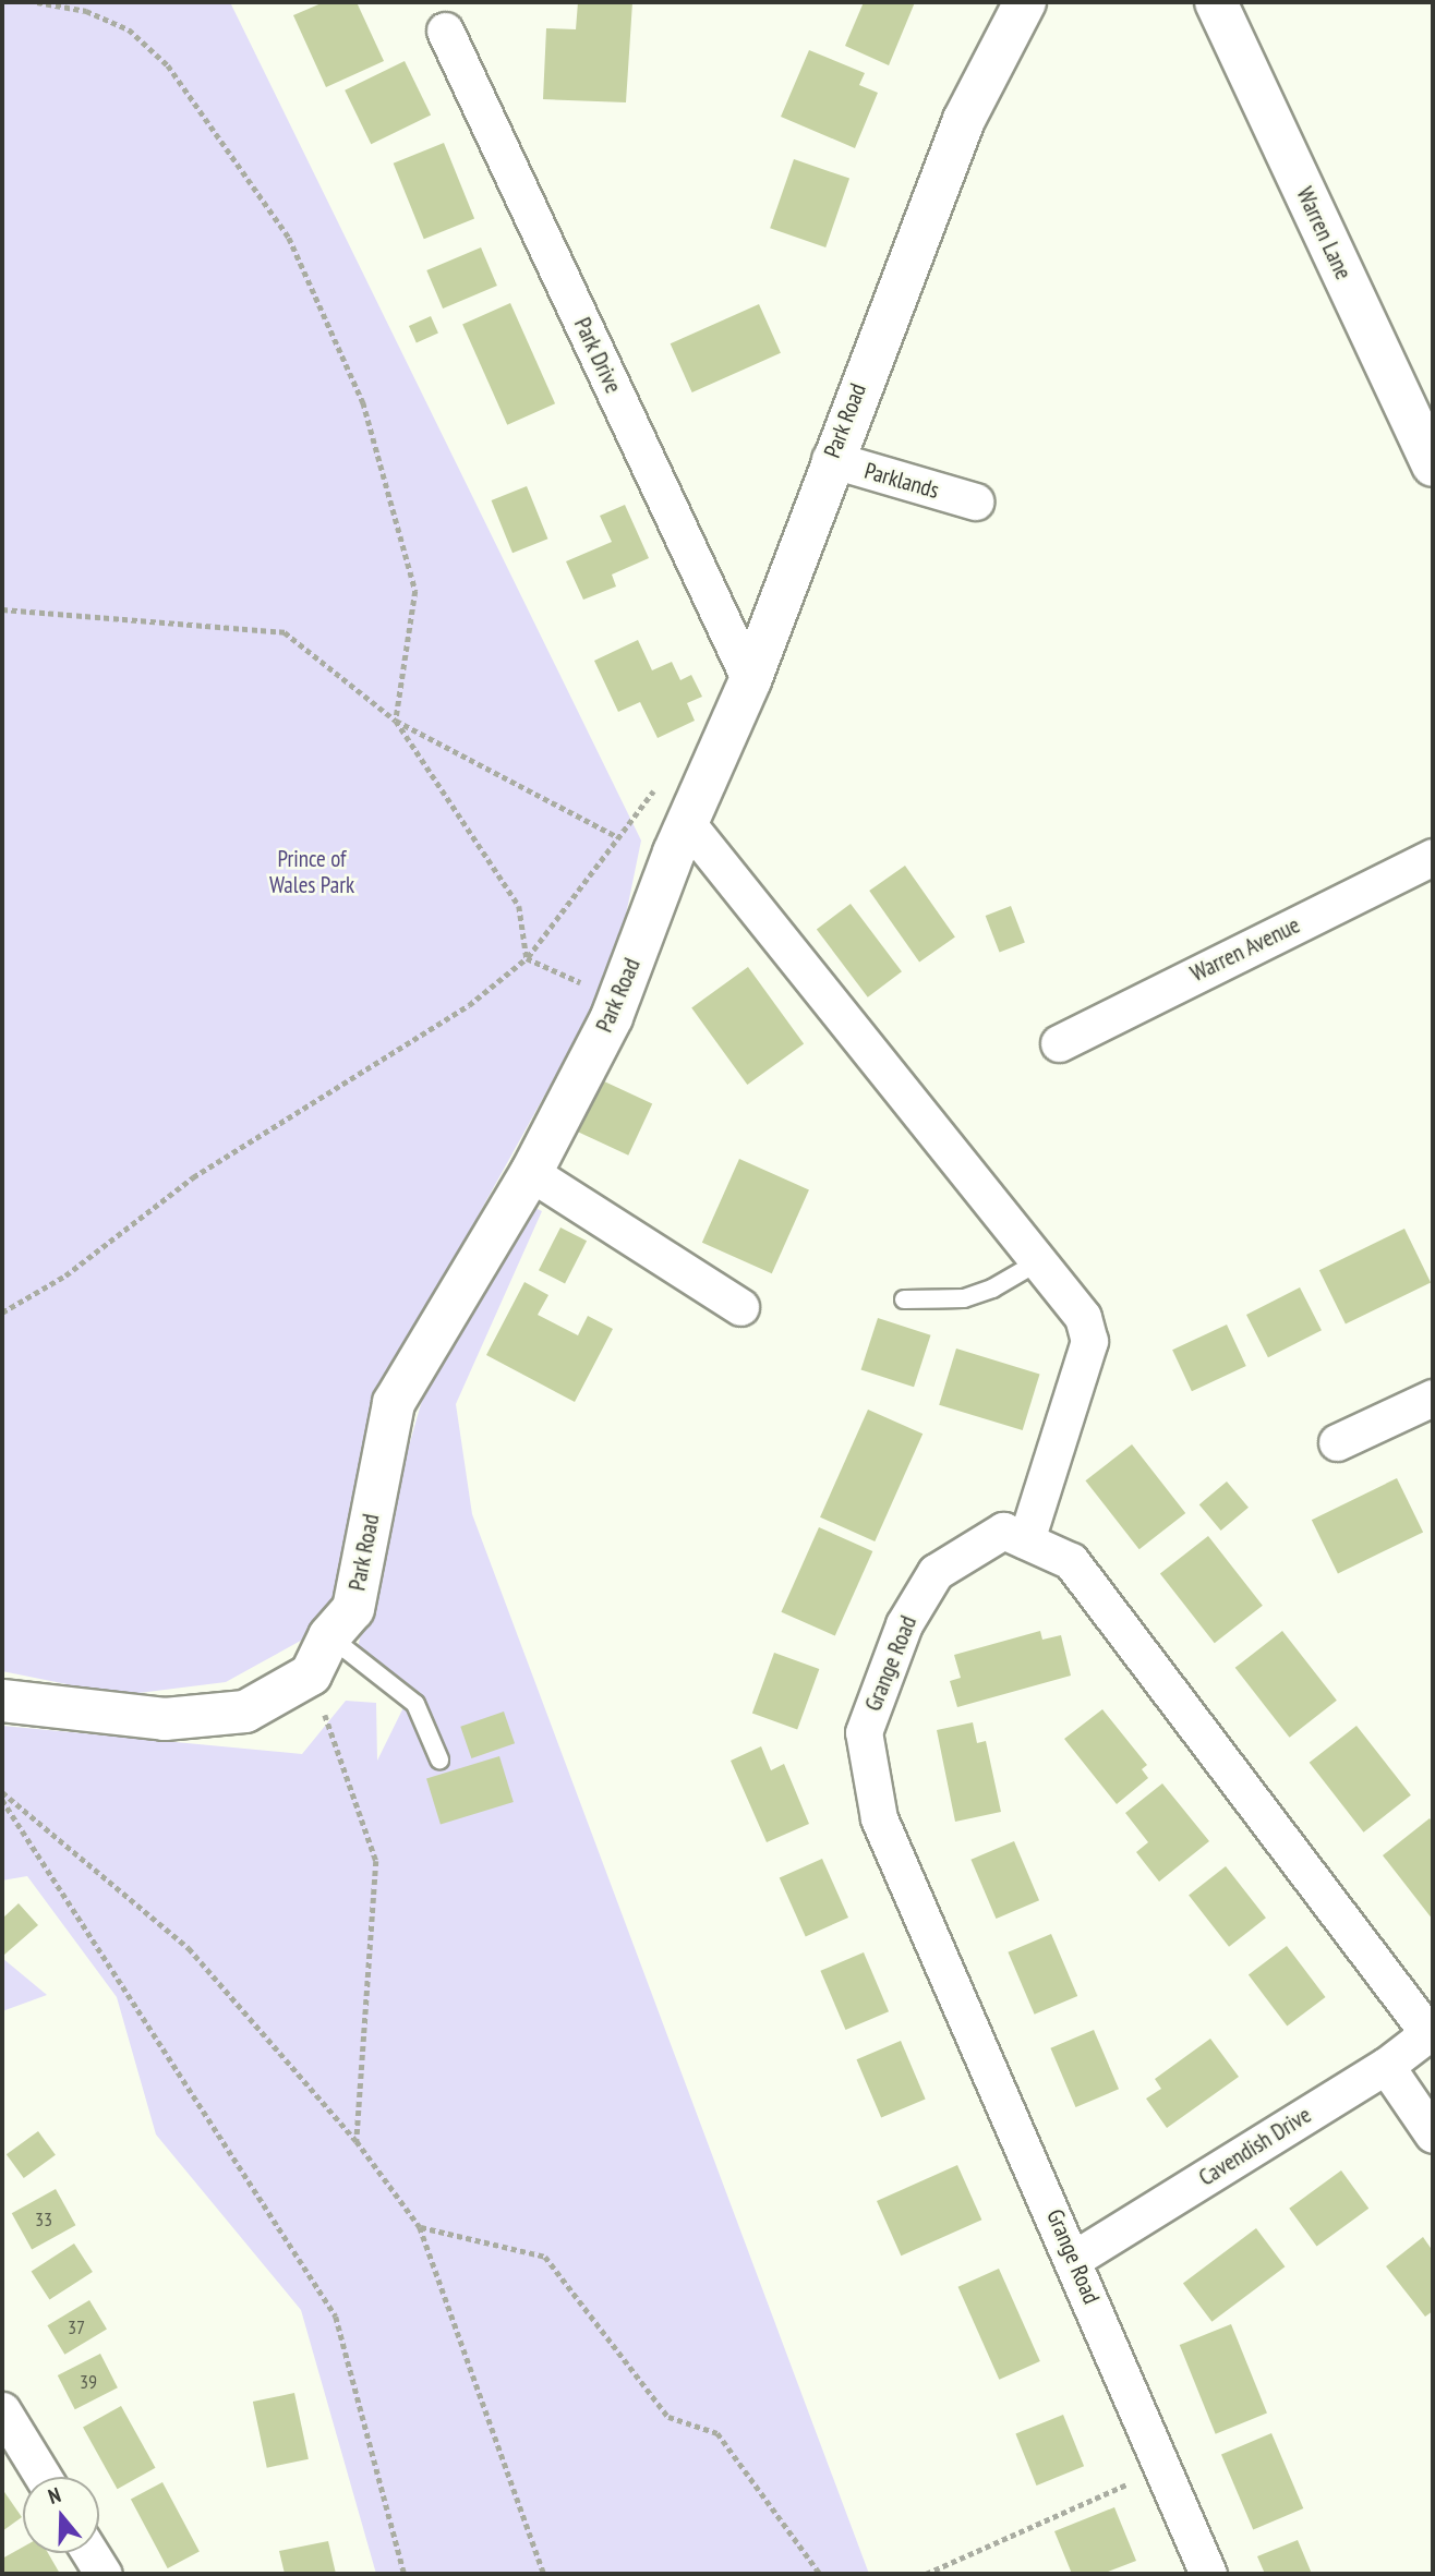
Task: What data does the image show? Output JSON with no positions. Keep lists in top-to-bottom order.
{
  "streets": {
    "street": [
      "Warren Lane",
      "Park Drive",
      "Park Road",
      "Parklands",
      "Warren Avenue",
      "Grange Road",
      "Cavendish Drive"
    ]
  },
  "crossings": [
    ["Park Drive", "Park Road"],
    ["Park Road", "Parklands"],
    ["Grange Road", "Cavendish Drive"]
  ],
  "parks": ["Prince of Wales Park"],
  "house_numbers": ["33", "37", "39"],
  "north": "top"
}
